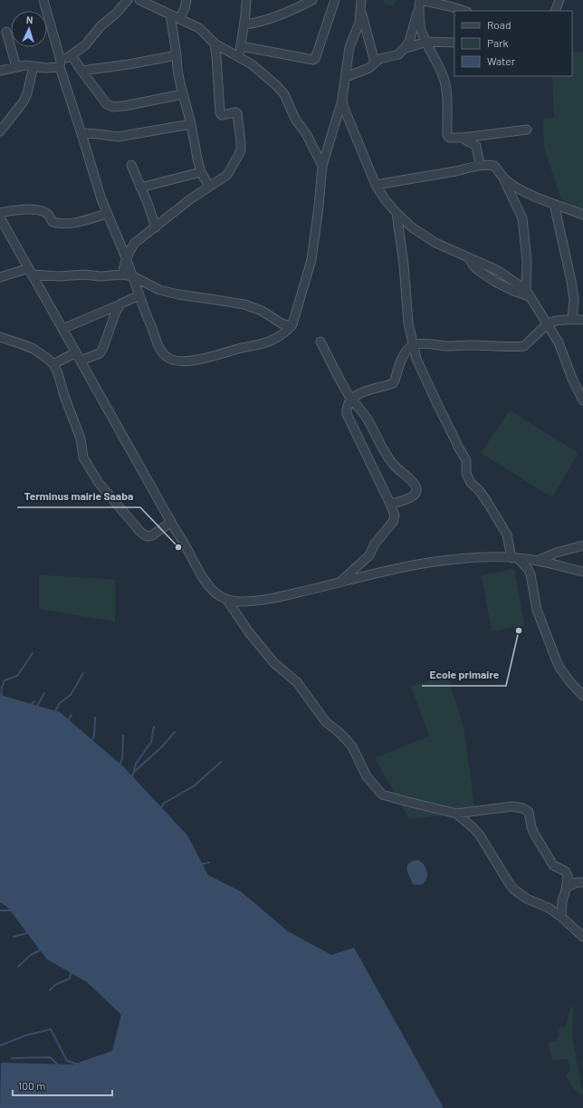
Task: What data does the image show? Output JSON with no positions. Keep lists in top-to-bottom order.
{
  "places": ["Terminus mairie Saaba", "Ecole primaire"],
  "legend": ["Road", "Park", "Water"],
  "scale_bar": "100 m",
  "north": "top"
}
